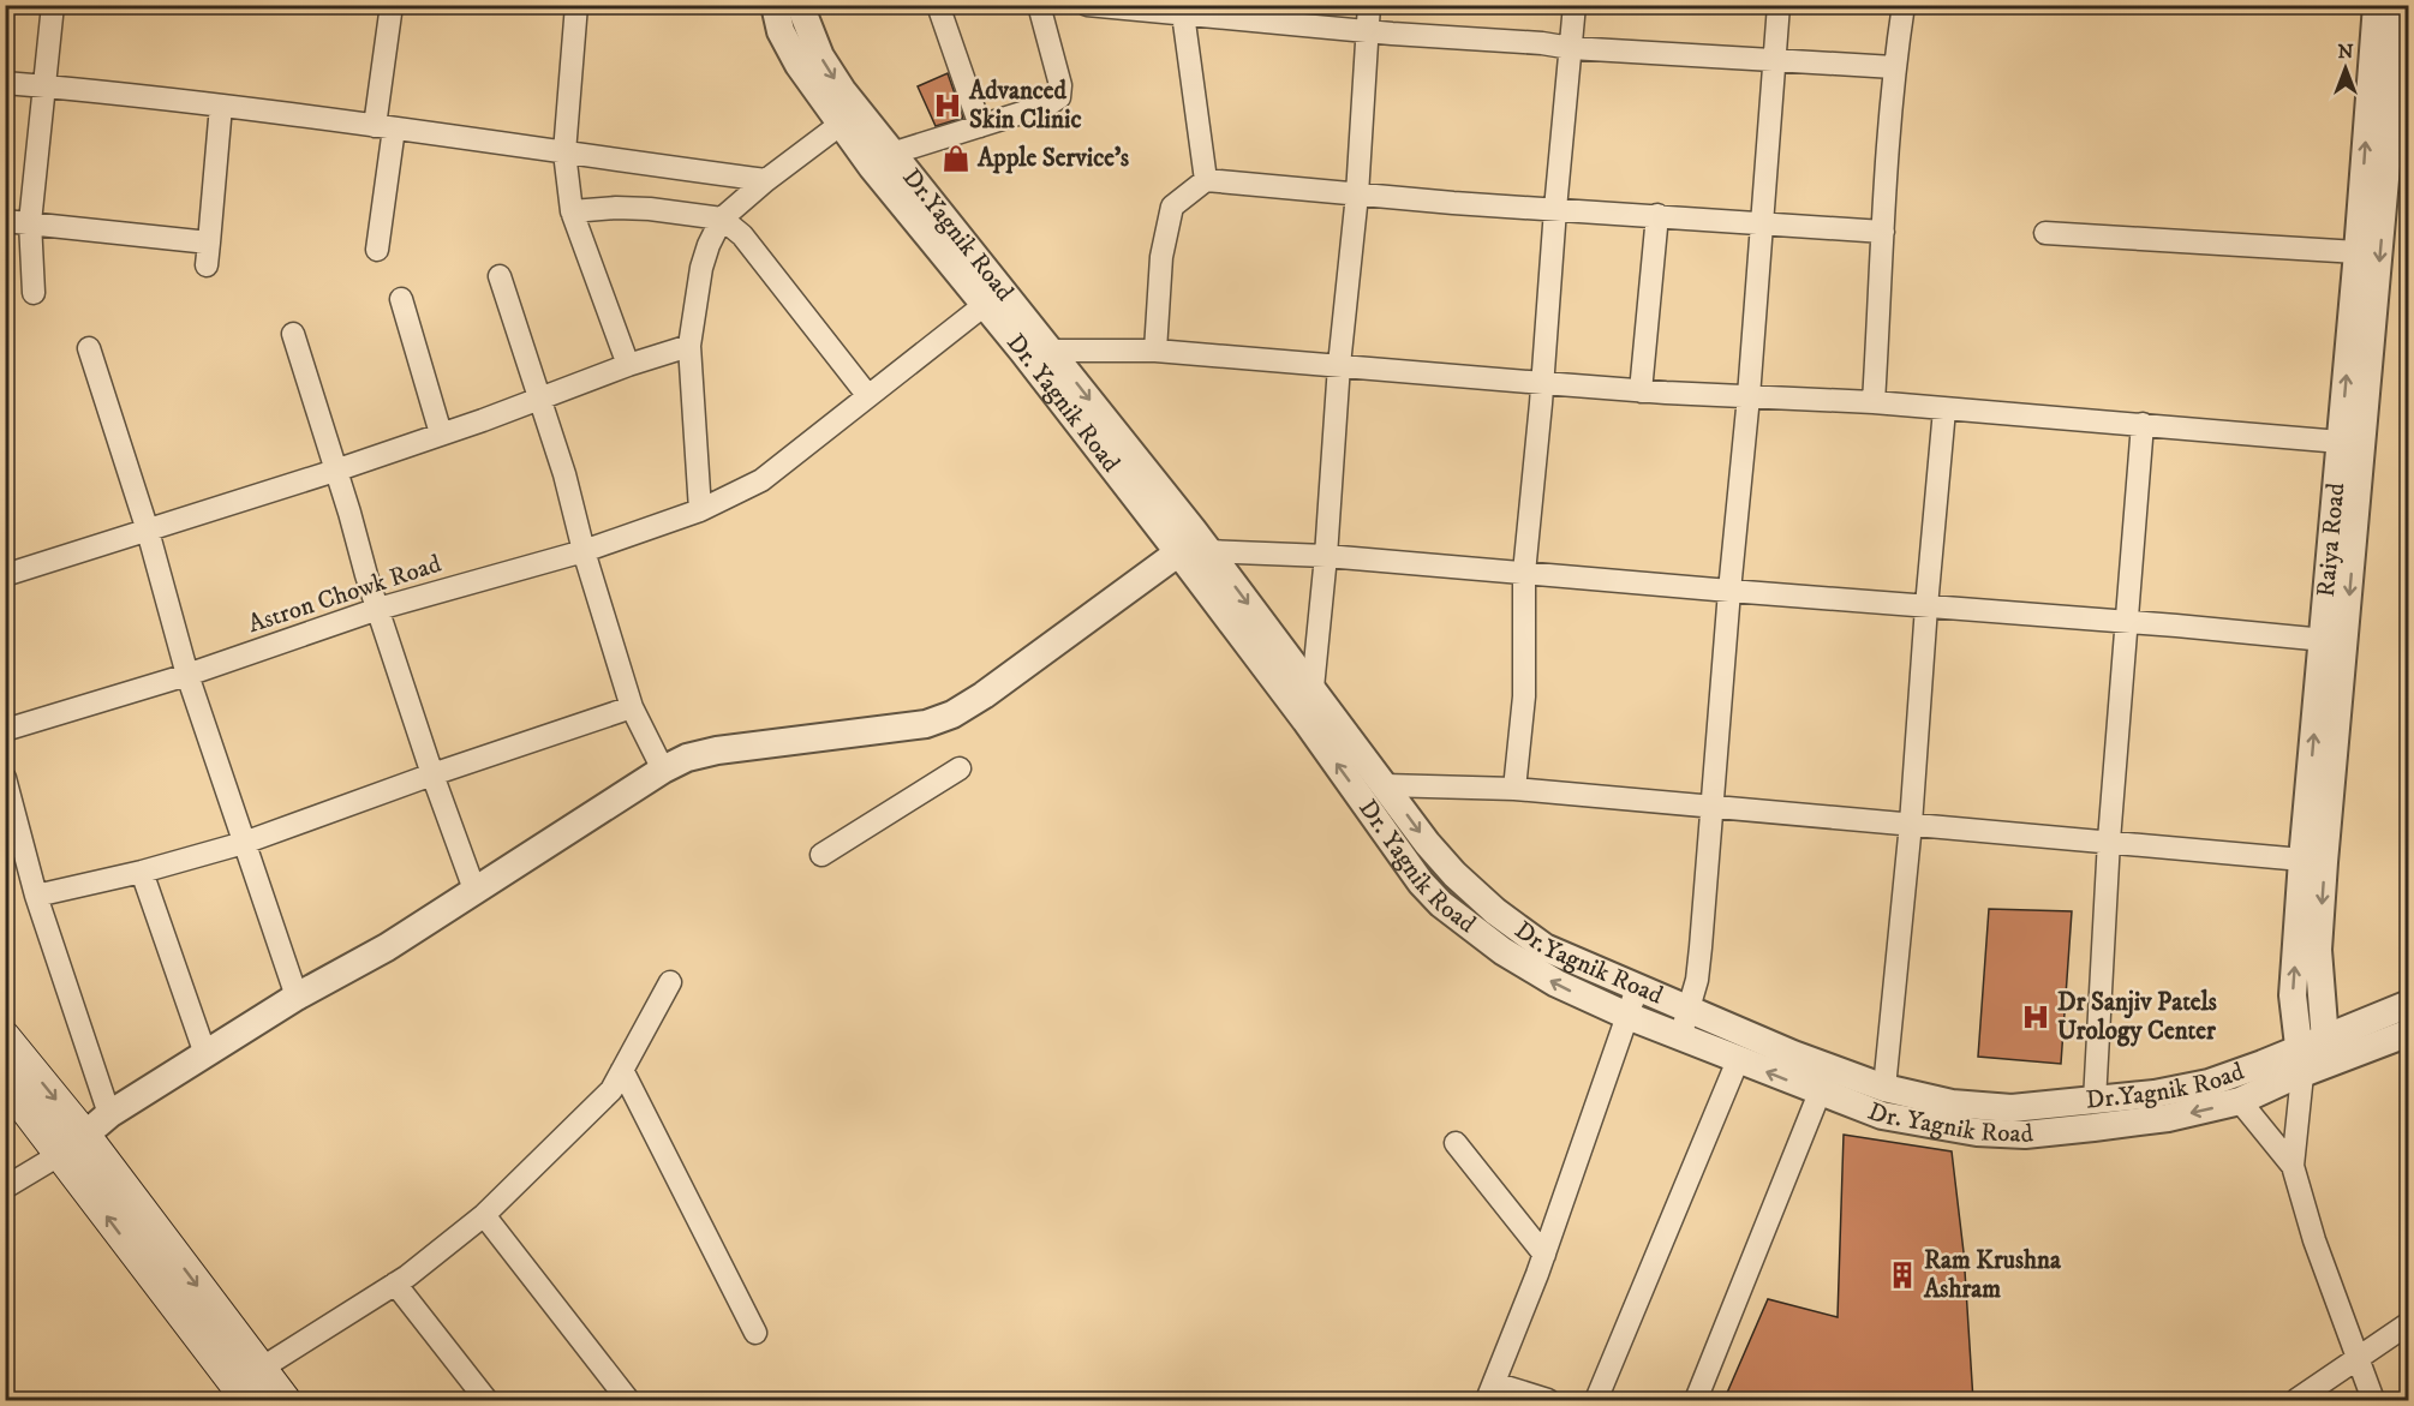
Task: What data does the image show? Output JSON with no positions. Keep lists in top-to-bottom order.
{
  "streets": {
    "street": [
      "Dr.Yagnik Road",
      "Dr. Yagnik Road",
      "Raiya Road",
      "Astron Chowk Road"
    ]
  },
  "crossings": [
    ["Dr.Yagnik Road", "Dr. Yagnik Road"],
    ["Dr.Yagnik Road", "Raiya Road"],
    ["Dr. Yagnik Road", "Raiya Road"],
    ["Dr. Yagnik Road", "Astron Chowk Road"]
  ],
  "one_way": ["Dr.Yagnik Road"],
  "places": {
    "hospital": ["Advanced Skin Clinic", "Dr Sanjiv Patels Urology Center"],
    "shop": ["Apple Service's"],
    "building": ["Ram Krushna Ashram"]
  },
  "north": "top"
}
